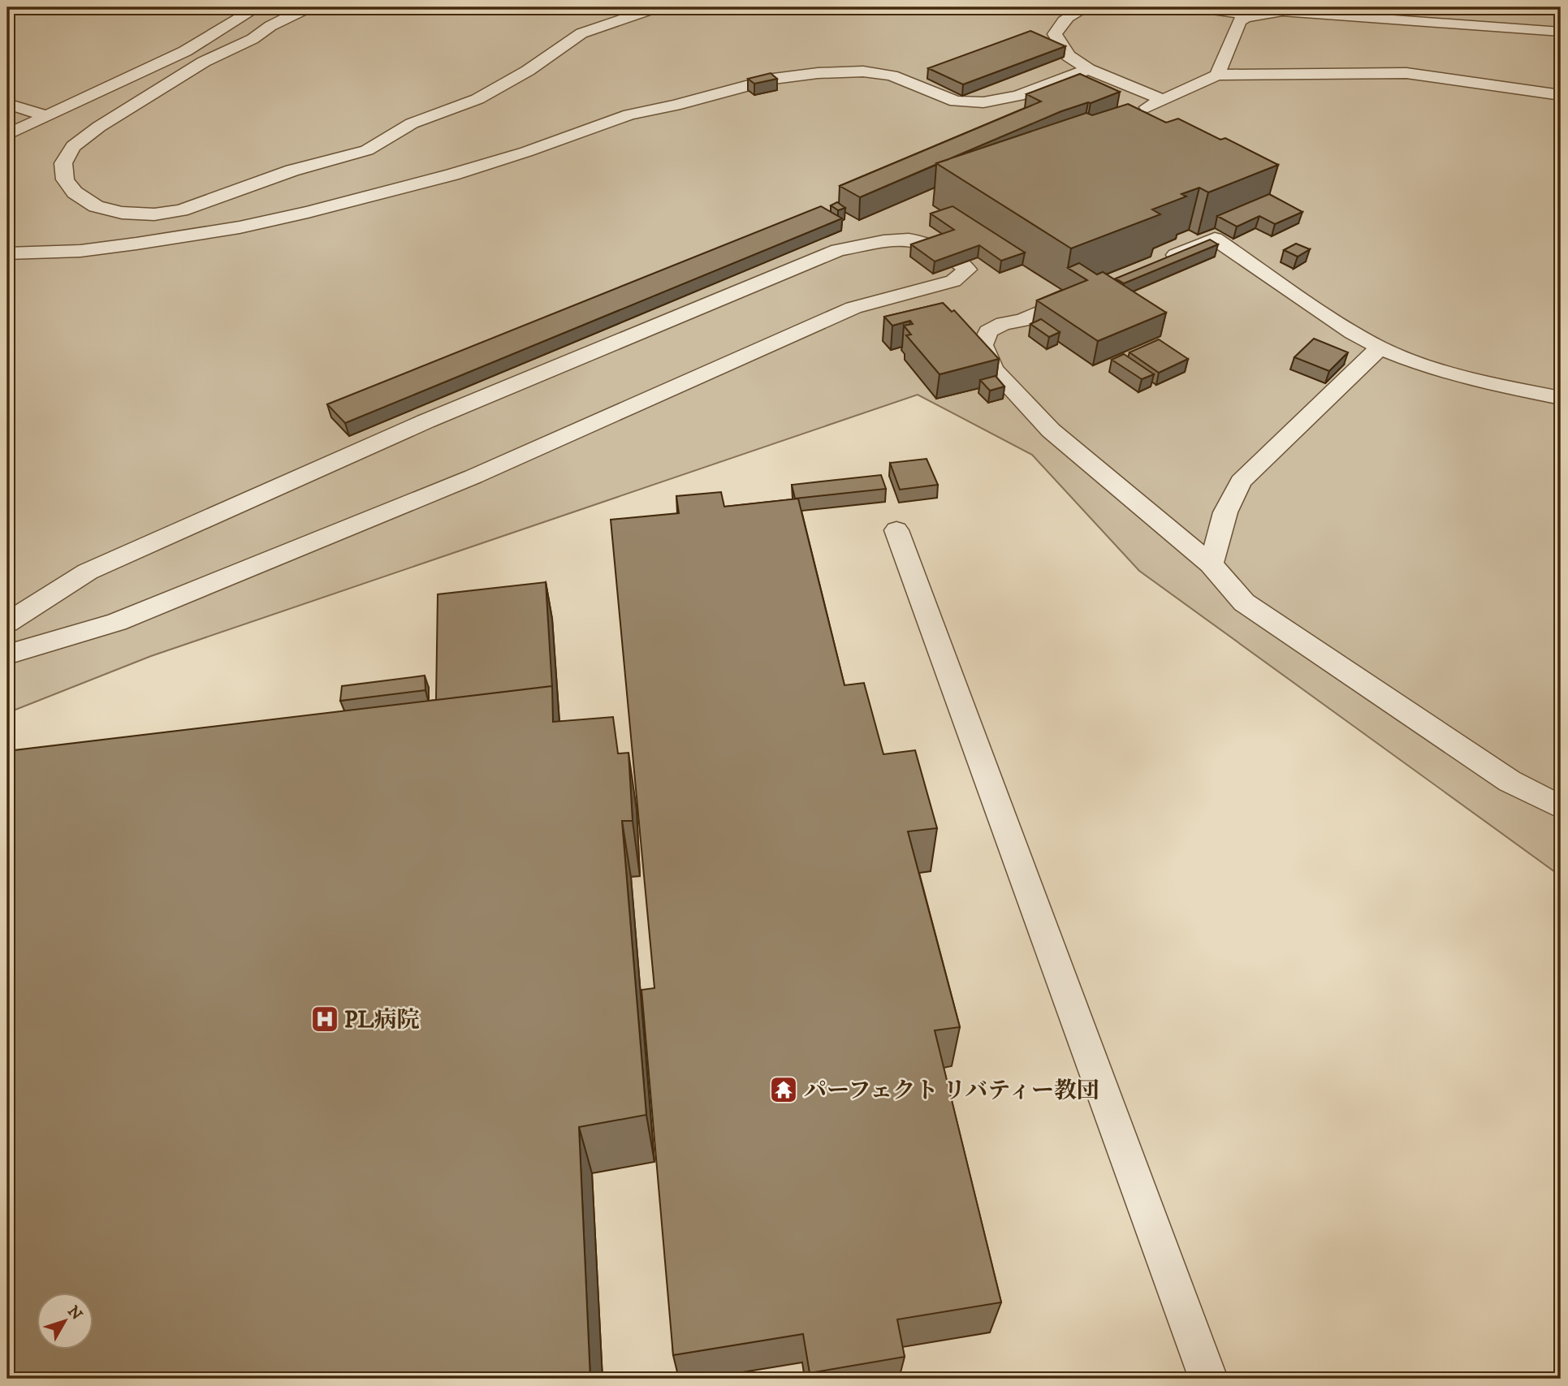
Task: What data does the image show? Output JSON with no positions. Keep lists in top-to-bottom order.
{
  "places": {
    "hospital": ["PL病院"],
    "temple": ["パーフェクト リバティー教団"]
  },
  "north": "top right"
}
